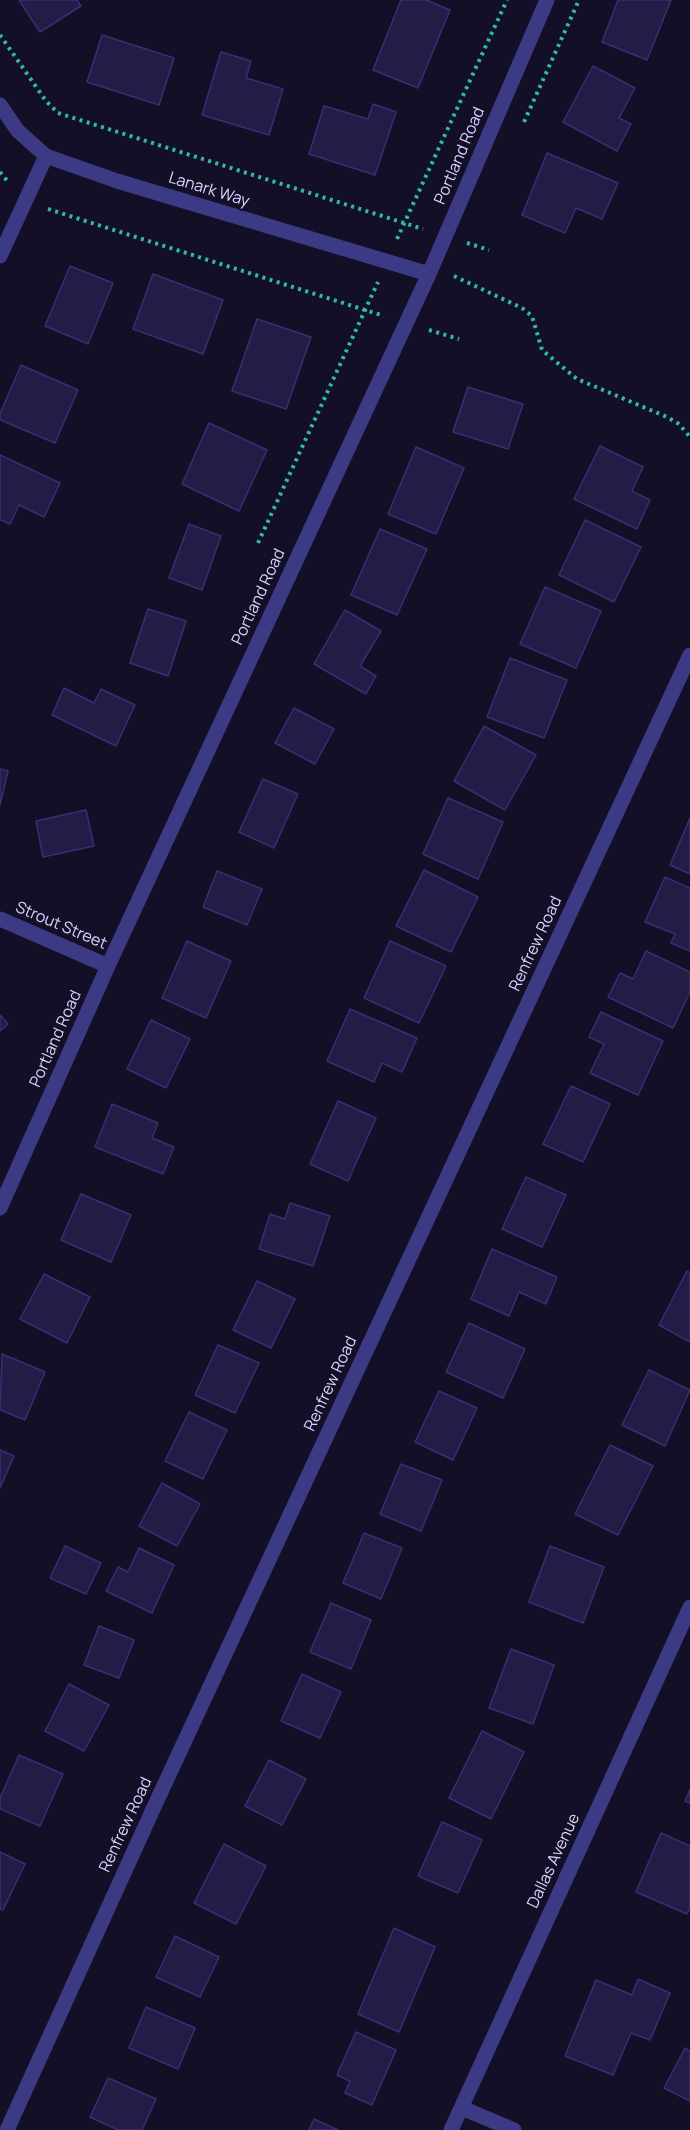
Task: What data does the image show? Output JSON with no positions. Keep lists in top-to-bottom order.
{
  "streets": {
    "street": [
      "Portland Road",
      "Lanark Way",
      "Strout Street",
      "Renfrew Road",
      "Dallas Avenue"
    ]
  },
  "crossings": [
    ["Portland Road", "Lanark Way"],
    ["Portland Road", "Strout Street"]
  ]
}
